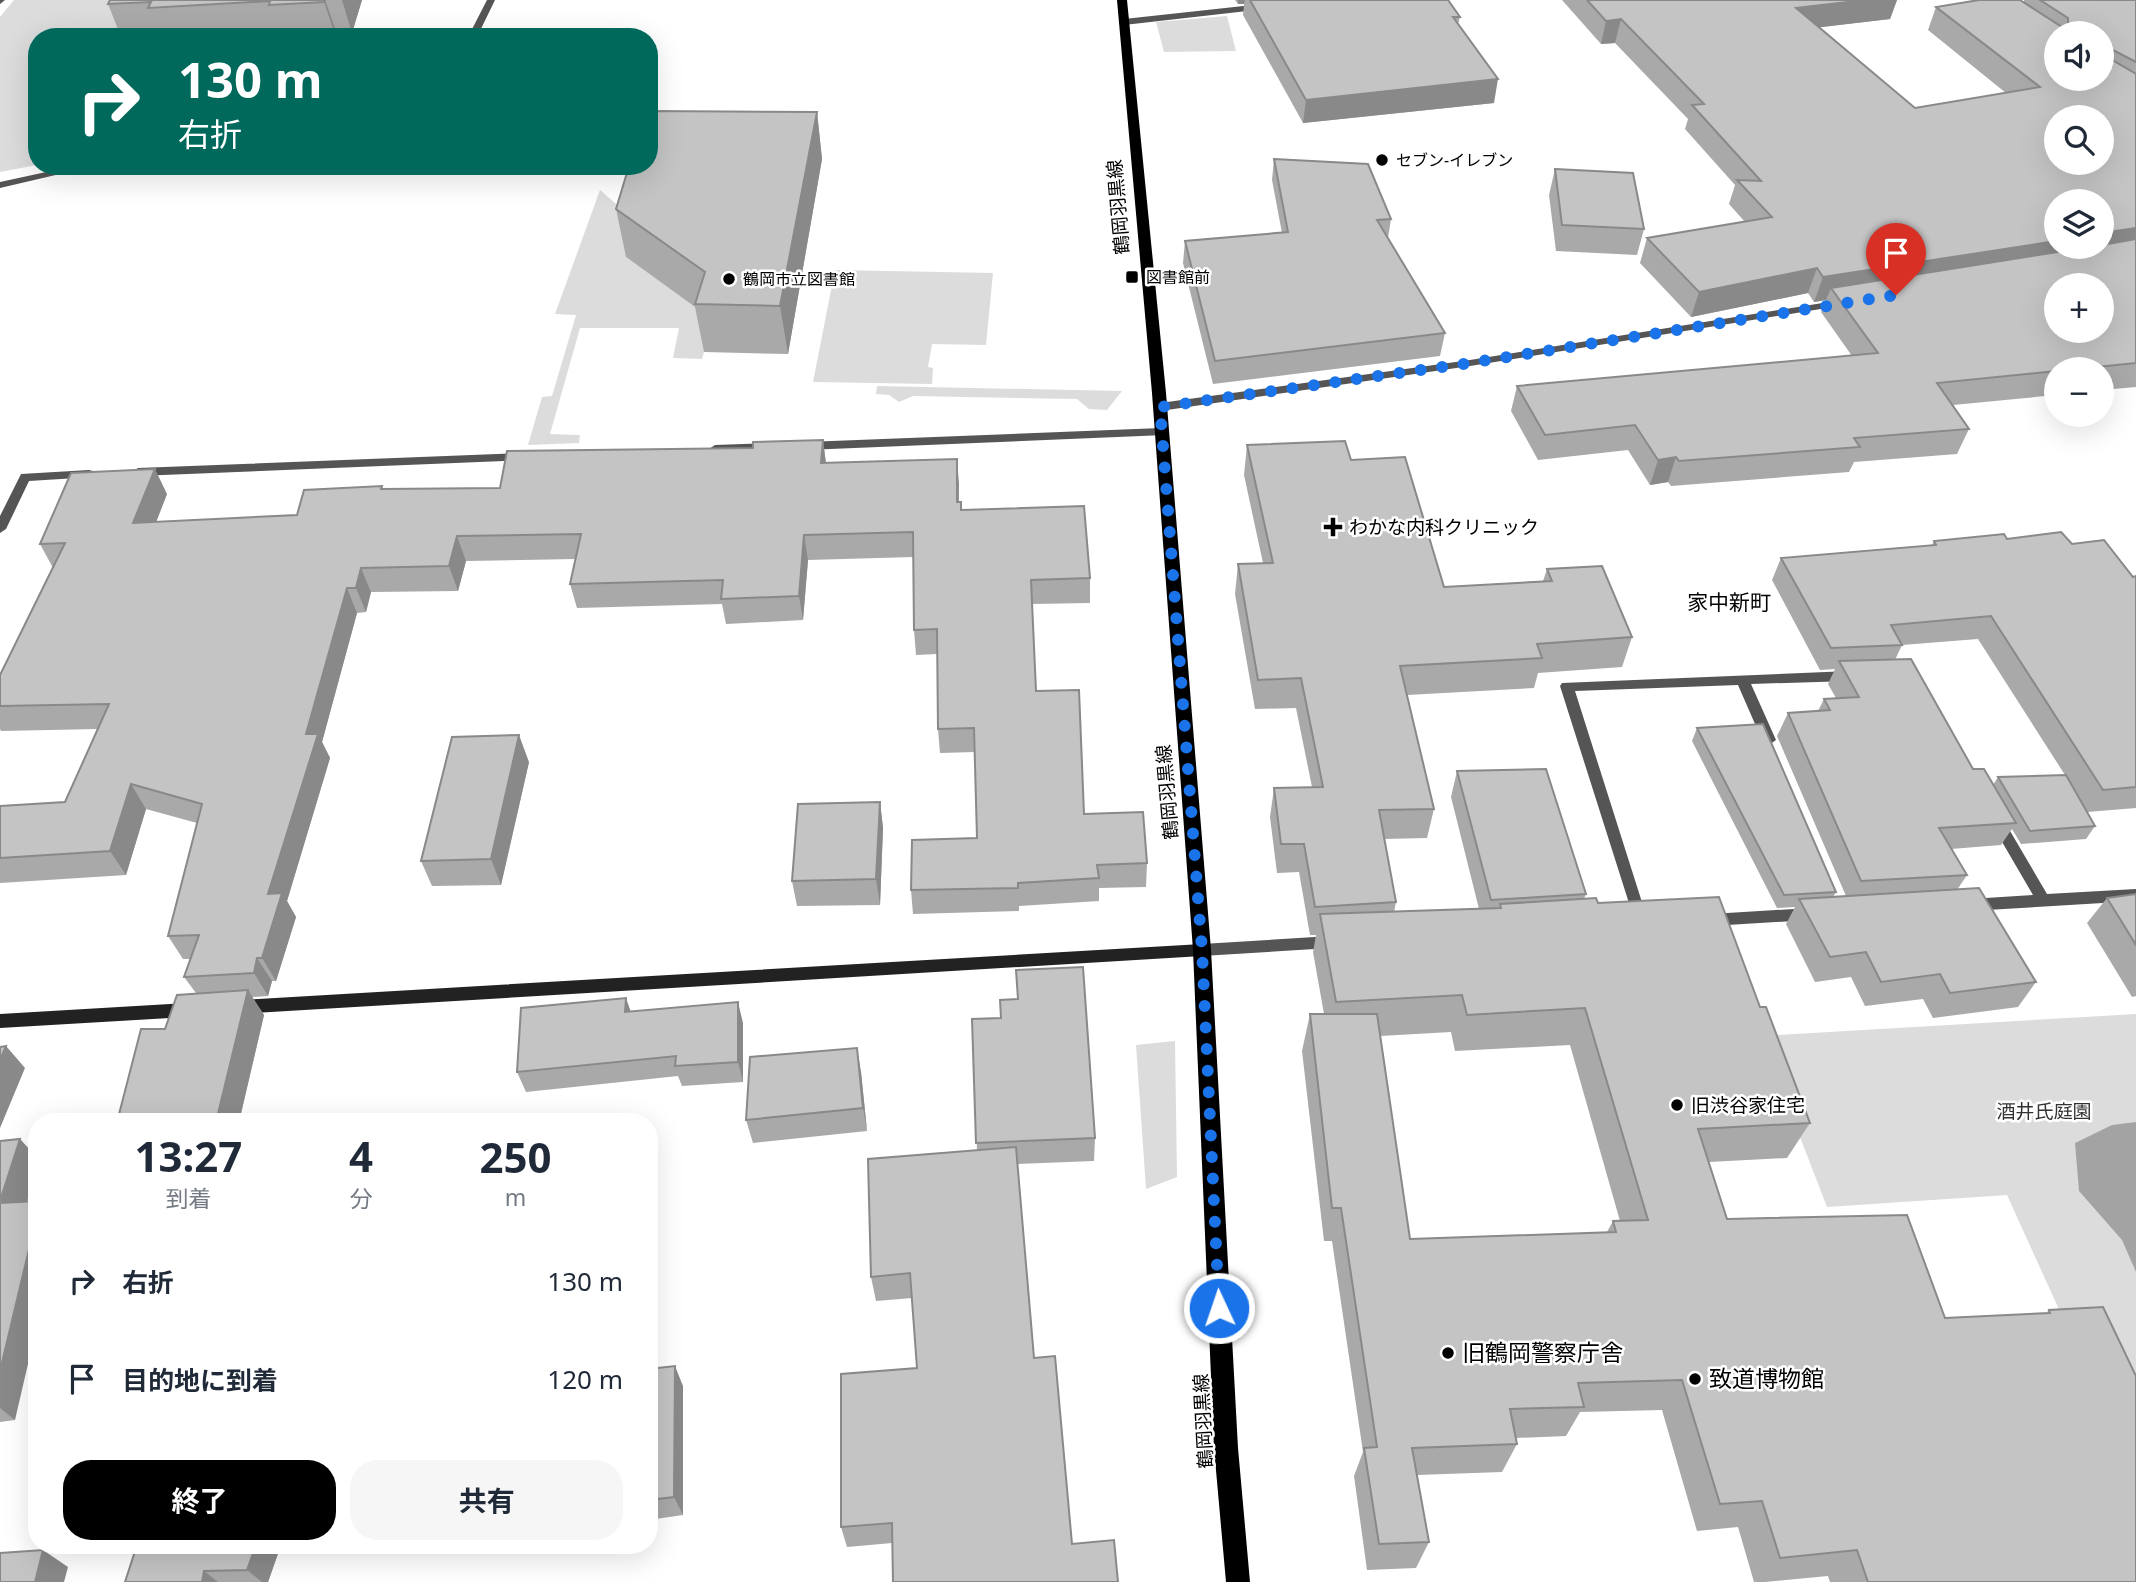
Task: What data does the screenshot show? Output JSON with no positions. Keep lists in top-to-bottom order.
{
  "streets": {
    "main road": ["鶴岡羽黒線"]
  },
  "districts": ["家中新町"],
  "parks": ["酒井氏庭園"],
  "places": {
    "other": [
      "セブン-イレブン",
      "鶴岡市立図書館",
      "旧渋谷家住宅",
      "旧鶴岡警察庁舎",
      "致道博物館"
    ],
    "transit": ["図書館前"],
    "health": ["わかな内科クリニック"]
  },
  "page": {
    "map_buttons": ["+", "−"],
    "turn": ["130 m", "右折"],
    "eta": [
      "13:27",
      "到着",
      "4",
      "分",
      "250",
      "m"
    ],
    "list": [
      {
        "name": "右折",
        "value": "130 m"
      },
      {
        "name": "目的地に到着",
        "value": "120 m"
      }
    ],
    "buttons": ["終了", "共有"]
  }
}
